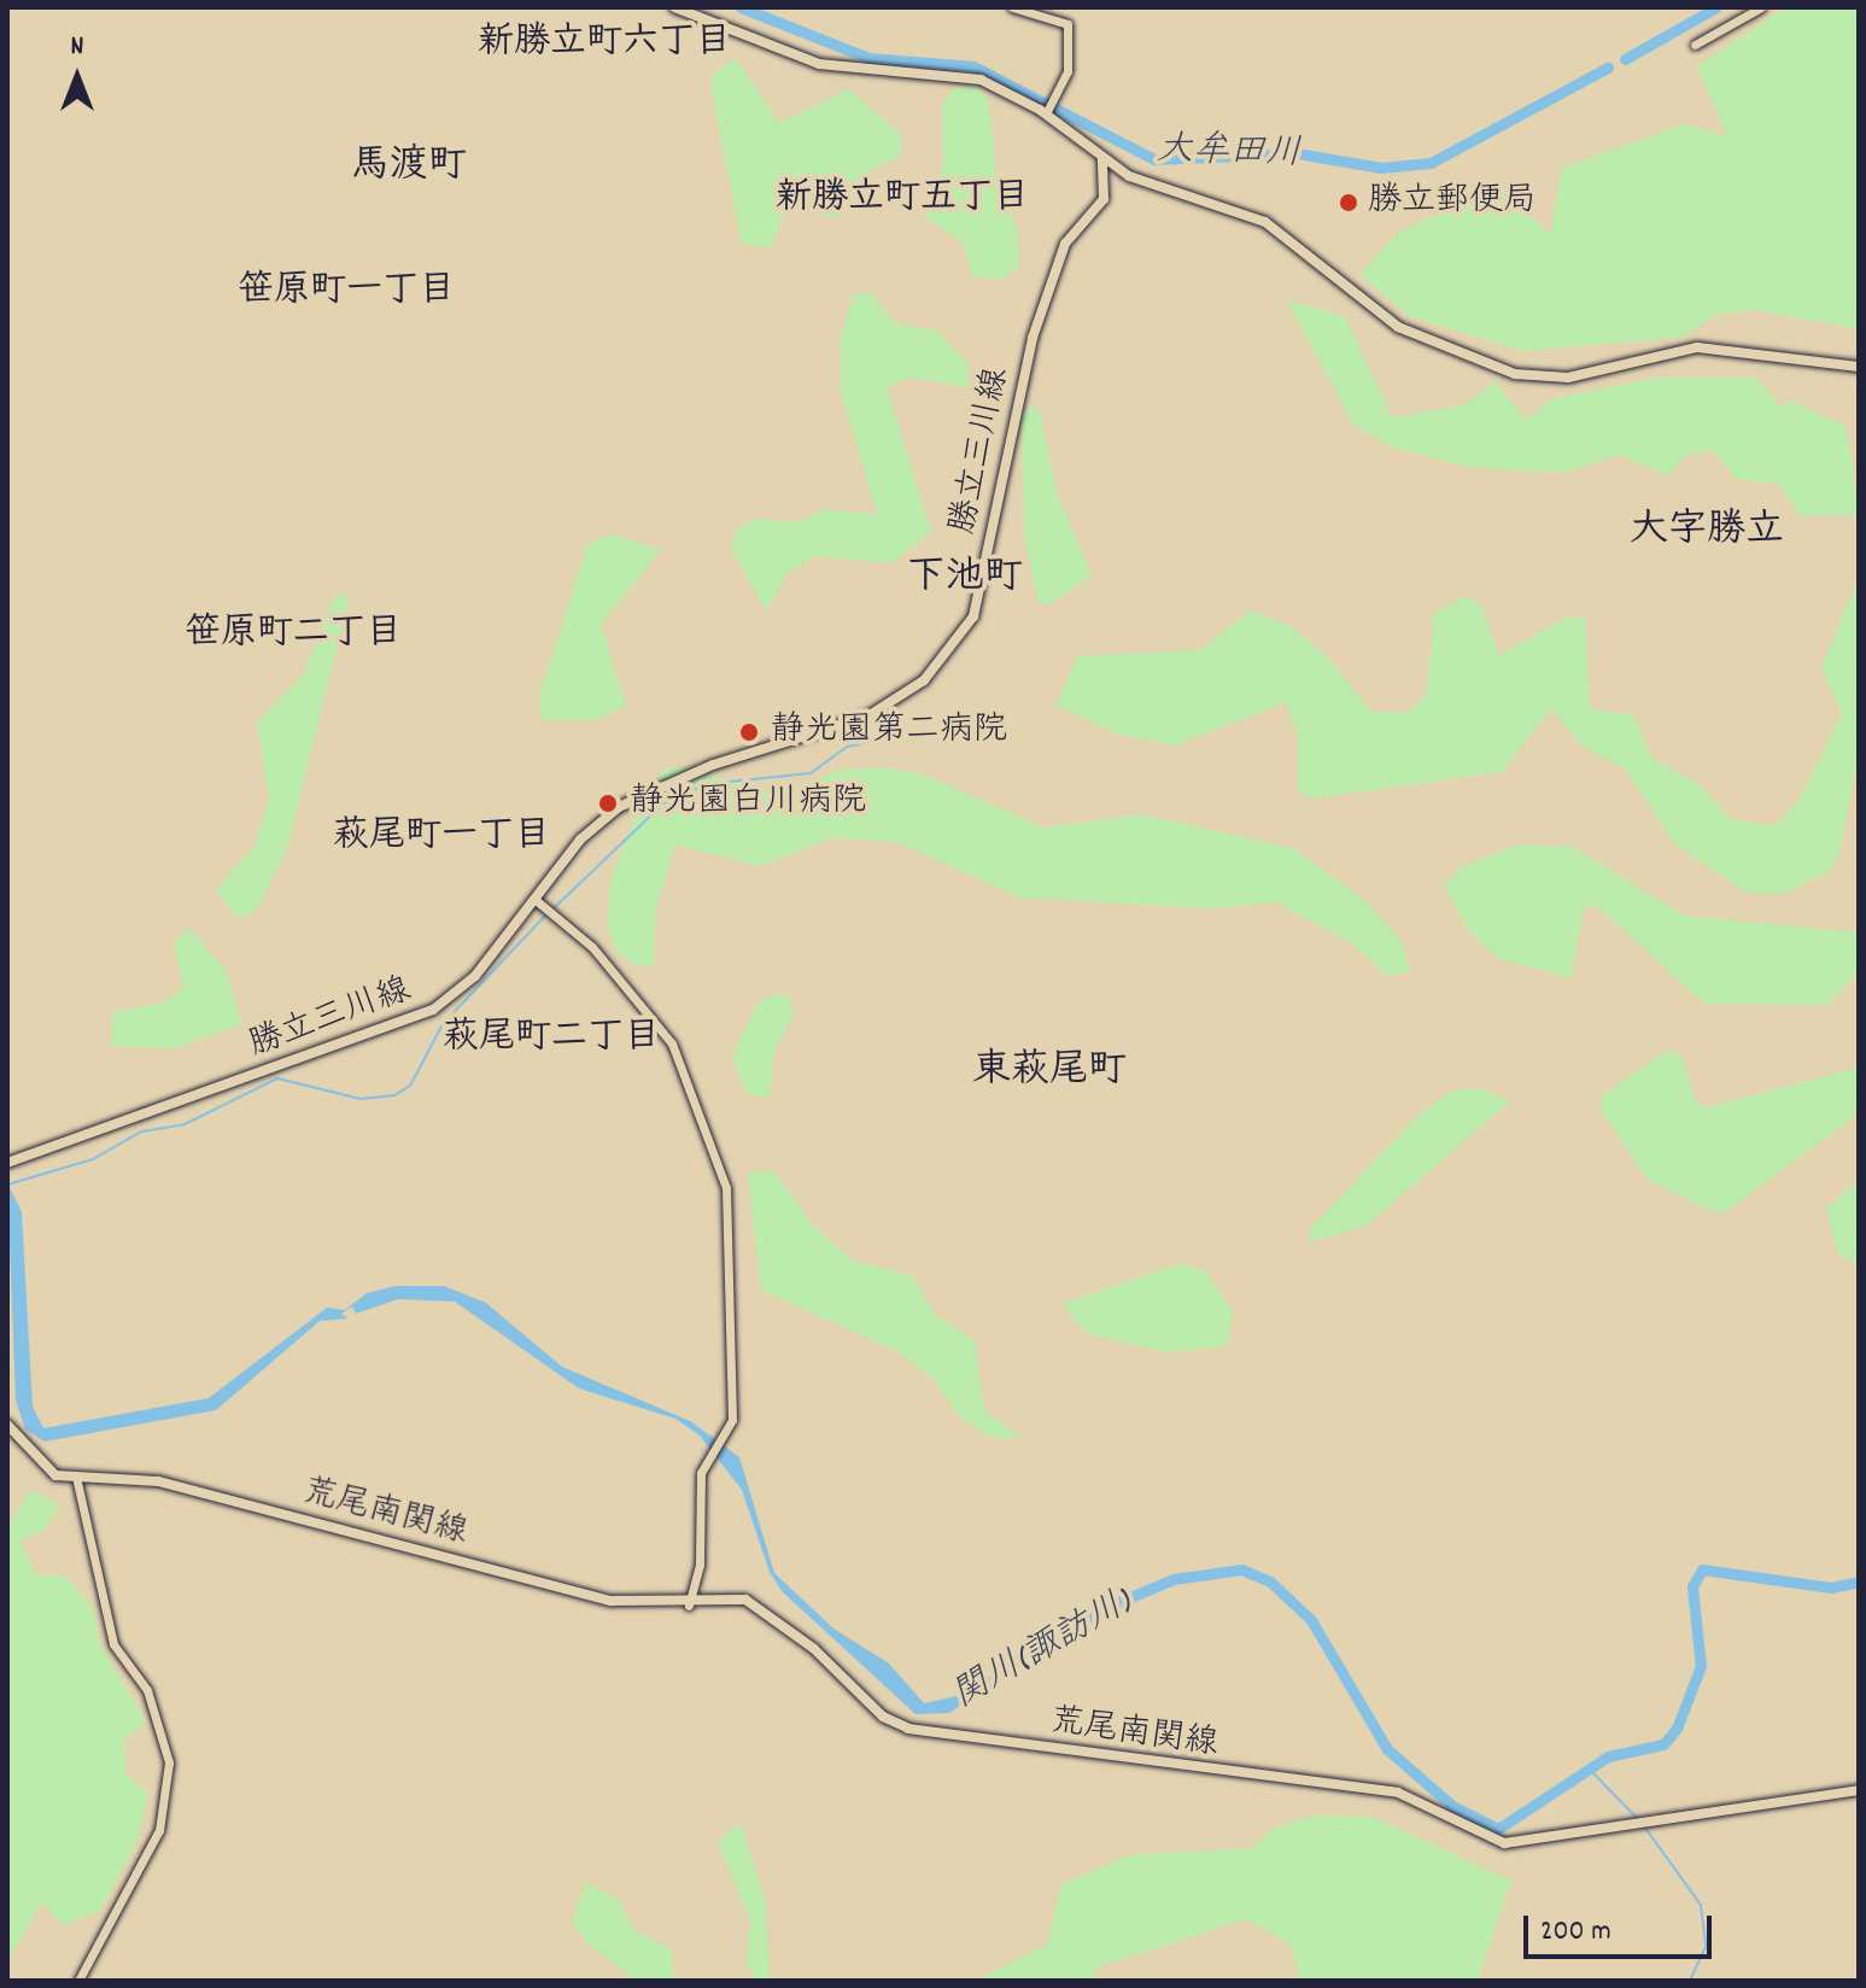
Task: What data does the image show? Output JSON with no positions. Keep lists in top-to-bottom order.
{
  "streets": {
    "main road": ["勝立三川線", "荒尾南関線"]
  },
  "districts": [
    "新勝立町六丁目",
    "馬渡町",
    "新勝立町五丁目",
    "笹原町一丁目",
    "大字勝立",
    "下池町",
    "笹原町二丁目",
    "萩尾町一丁目",
    "萩尾町二丁目",
    "東萩尾町"
  ],
  "water": ["大牟田川", "関川(諏訪川)"],
  "places": ["勝立郵便局", "静光園第二病院", "静光園白川病院"],
  "scale_bar": "200 m",
  "north": "top"
}
